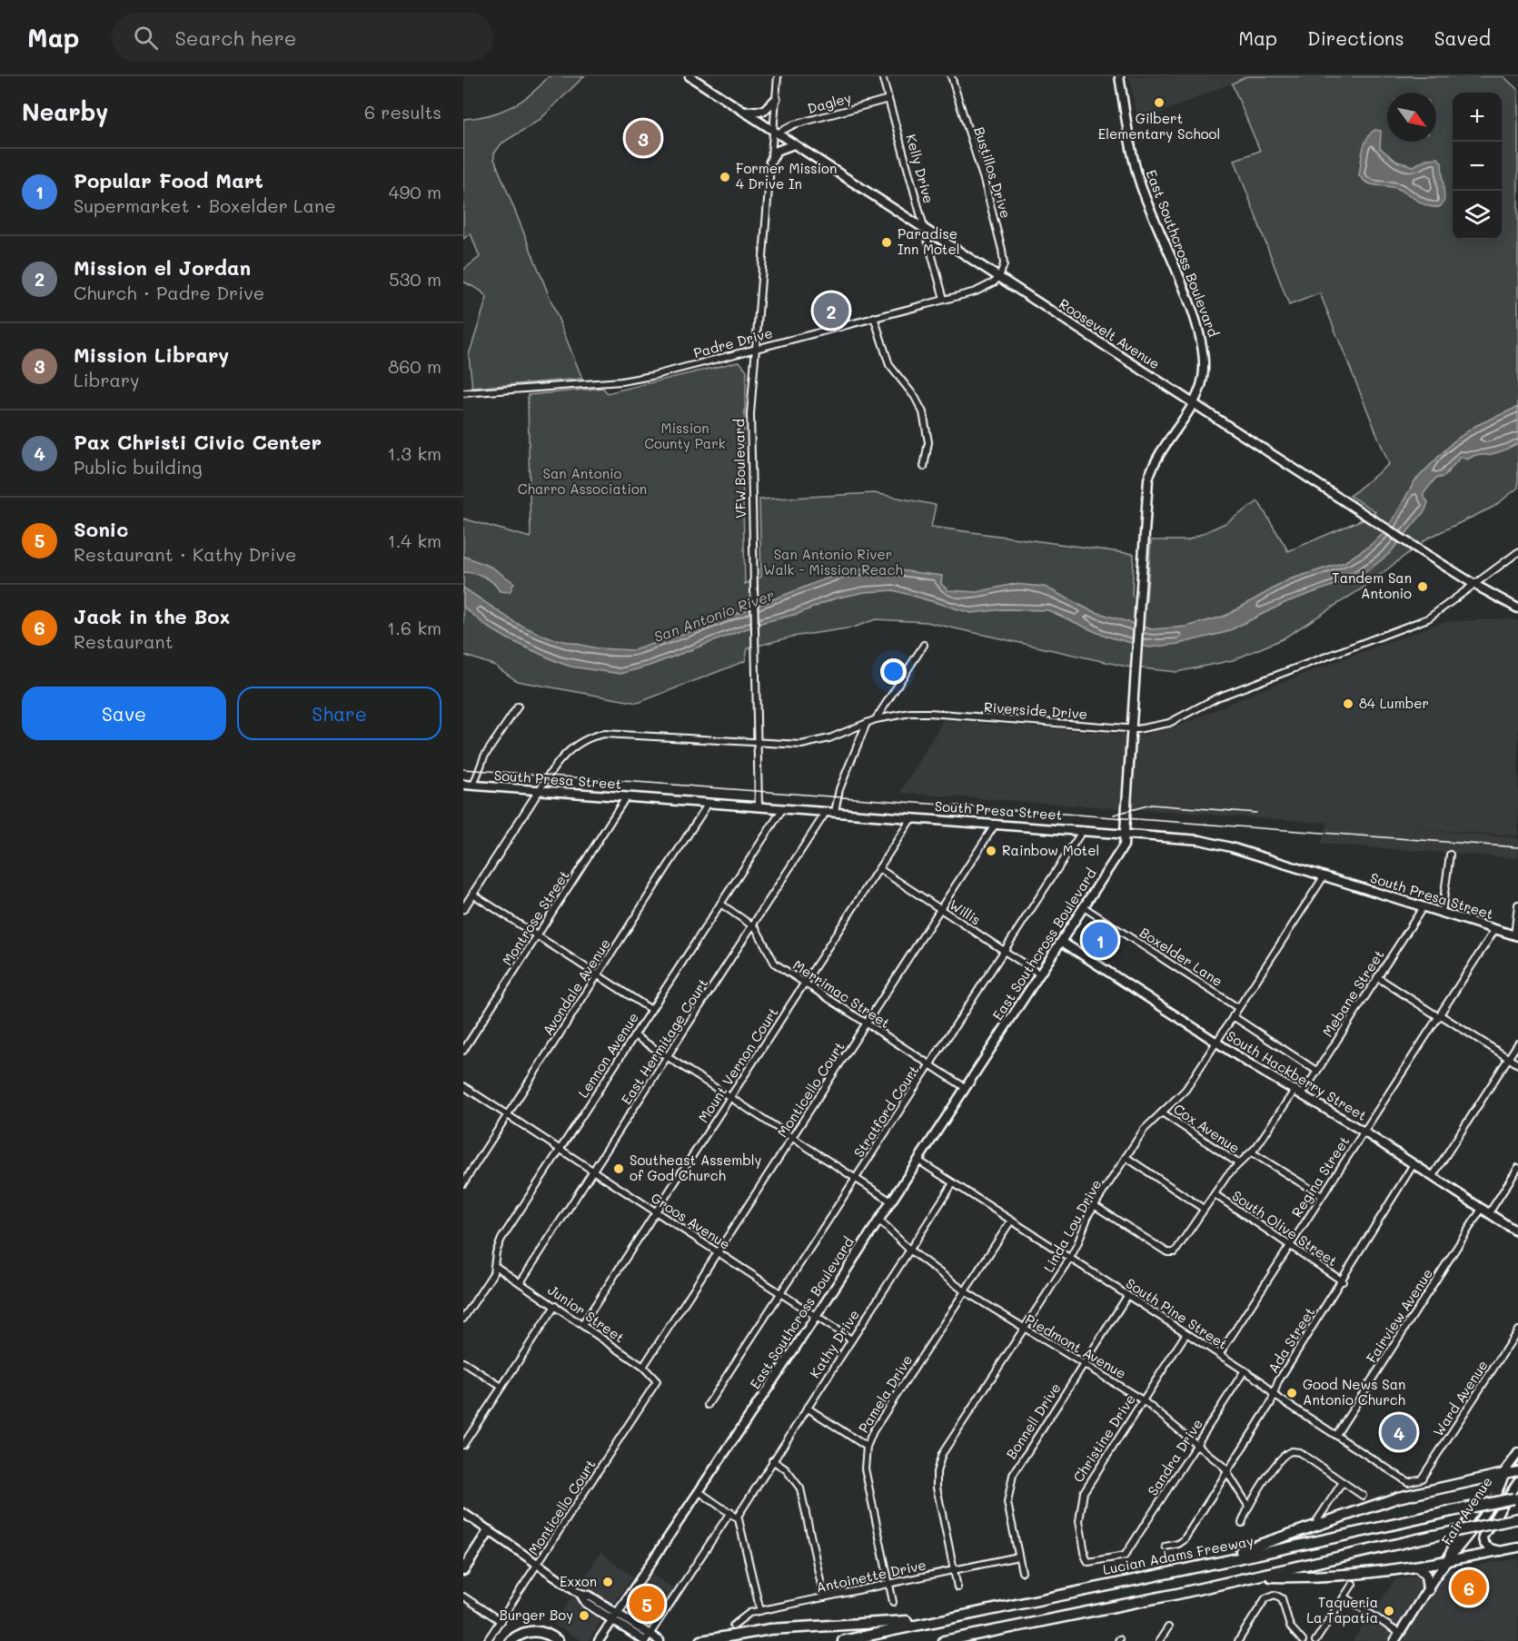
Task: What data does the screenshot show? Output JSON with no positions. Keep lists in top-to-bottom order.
{
  "streets": {
    "highway": ["Lucian Adams Freeway"],
    "main road": [
      "East Southcross Boulevard",
      "Roosevelt Avenue",
      "South Presa Street",
      "South Hackberry Street",
      "Fair Avenue"
    ],
    "street": [
      "Dagley",
      "Kelly Drive",
      "Bustillos Drive",
      "Padre Drive",
      "VFW Boulevard",
      "Riverside Drive",
      "Willis",
      "Montrose Street",
      "Boxelder Lane",
      "Avondale Avenue",
      "Mebane Street",
      "Merrimac Street",
      "East Hermitage Court",
      "Lennon Avenue",
      "Mount Vernon Court",
      "Monticello Court",
      "Stratford Court",
      "Cox Avenue",
      "Regina Street",
      "Groos Avenue",
      "Linda Lou Drive",
      "South Olive Street",
      "Junior Street",
      "South Pine Street",
      "Fairview Avenue",
      "Ada Street",
      "Kathy Drive",
      "Piedmont Avenue",
      "Pamela Drive",
      "Ward Avenue",
      "Bonnell Drive",
      "Christine Drive",
      "Sandra Drive",
      "Antoinette Drive"
    ]
  },
  "crossings": [
    ["Dagley", "Kelly Drive"],
    ["Dagley", "Roosevelt Avenue"],
    ["Dagley", "VFW Boulevard"],
    ["Kelly Drive", "Roosevelt Avenue"],
    ["Kelly Drive", "Padre Drive"],
    ["Bustillos Drive", "Roosevelt Avenue"],
    ["Bustillos Drive", "Padre Drive"],
    ["East Southcross Boulevard", "Roosevelt Avenue"],
    ["East Southcross Boulevard", "Riverside Drive"],
    ["East Southcross Boulevard", "South Presa Street"],
    ["East Southcross Boulevard", "Willis"],
    ["East Southcross Boulevard", "Boxelder Lane"],
    ["East Southcross Boulevard", "Merrimac Street"],
    ["East Southcross Boulevard", "South Hackberry Street"],
    ["East Southcross Boulevard", "Groos Avenue"],
    ["East Southcross Boulevard", "South Pine Street"],
    ["East Southcross Boulevard", "Piedmont Avenue"],
    ["Roosevelt Avenue", "Padre Drive"],
    ["Roosevelt Avenue", "VFW Boulevard"],
    ["Roosevelt Avenue", "Riverside Drive"],
    ["Padre Drive", "VFW Boulevard"],
    ["VFW Boulevard", "Riverside Drive"],
    ["VFW Boulevard", "South Presa Street"],
    ["Riverside Drive", "South Presa Street"],
    ["Riverside Drive", "East Hermitage Court"],
    ["South Presa Street", "Montrose Street"],
    ["South Presa Street", "Avondale Avenue"],
    ["South Presa Street", "Mebane Street"],
    ["South Presa Street", "East Hermitage Court"],
    ["South Presa Street", "Lennon Avenue"],
    ["South Presa Street", "Mount Vernon Court"],
    ["South Presa Street", "Monticello Court"],
    ["South Presa Street", "Stratford Court"],
    ["South Presa Street", "Regina Street"],
    ["South Presa Street", "Linda Lou Drive"],
    ["Willis", "Mount Vernon Court"],
    ["Willis", "Monticello Court"],
    ["Willis", "Stratford Court"],
    ["Boxelder Lane", "Linda Lou Drive"],
    ["Avondale Avenue", "Groos Avenue"],
    ["Mebane Street", "South Hackberry Street"],
    ["Mebane Street", "Cox Avenue"],
    ["Merrimac Street", "East Hermitage Court"],
    ["Merrimac Street", "Lennon Avenue"],
    ["Merrimac Street", "Mount Vernon Court"],
    ["Merrimac Street", "Monticello Court"],
    ["Merrimac Street", "Stratford Court"],
    ["East Hermitage Court", "Groos Avenue"],
    ["East Hermitage Court", "Junior Street"],
    ["Lennon Avenue", "Groos Avenue"],
    ["Lennon Avenue", "Junior Street"],
    ["Mount Vernon Court", "Groos Avenue"],
    ["Mount Vernon Court", "Junior Street"],
    ["South Hackberry Street", "Regina Street"],
    ["South Hackberry Street", "Linda Lou Drive"],
    ["South Hackberry Street", "Fairview Avenue"],
    ["South Hackberry Street", "Ada Street"],
    ["Monticello Court", "Groos Avenue"],
    ["Monticello Court", "Junior Street"],
    ["Stratford Court", "Groos Avenue"],
    ["Cox Avenue", "Regina Street"],
    ["Cox Avenue", "Linda Lou Drive"],
    ["Regina Street", "South Olive Street"],
    ["Regina Street", "South Pine Street"],
    ["Groos Avenue", "Kathy Drive"],
    ["Linda Lou Drive", "South Pine Street"],
    ["Linda Lou Drive", "Piedmont Avenue"],
    ["Linda Lou Drive", "Antoinette Drive"],
    ["South Olive Street", "Ada Street"],
    ["South Pine Street", "Fairview Avenue"],
    ["South Pine Street", "Ada Street"],
    ["South Pine Street", "Kathy Drive"],
    ["South Pine Street", "Pamela Drive"],
    ["South Pine Street", "Ward Avenue"],
    ["South Pine Street", "Bonnell Drive"],
    ["South Pine Street", "Christine Drive"],
    ["South Pine Street", "Sandra Drive"],
    ["Ada Street", "Piedmont Avenue"],
    ["Kathy Drive", "Piedmont Avenue"],
    ["Piedmont Avenue", "Pamela Drive"],
    ["Piedmont Avenue", "Bonnell Drive"],
    ["Piedmont Avenue", "Christine Drive"],
    ["Piedmont Avenue", "Sandra Drive"],
    ["Pamela Drive", "Antoinette Drive"],
    ["Bonnell Drive", "Antoinette Drive"],
    ["Christine Drive", "Sandra Drive"]
  ],
  "water": ["San Antonio River"],
  "parks": ["Mission County Park", "San Antonio Charro Association", "San Antonio River Walk - Mission Reach"],
  "places": [
    "Gilbert Elementary School",
    "Former Mission 4 Drive In",
    "Paradise Inn Motel",
    "Tandem San Antonio",
    "84 Lumber",
    "Rainbow Motel",
    "Southeast Assembly of God Church",
    "Good News San Antonio Church",
    "Exxon",
    "Taqueria La Tapatia",
    "Burger Boy"
  ],
  "north": "bottom right",
  "page": {
    "header": "Map",
    "search": "Search here",
    "nav": ["Map", "Directions", "Saved"],
    "heading": ["Nearby", "6 results"],
    "map_buttons": ["+", "−"],
    "pins": [
      "3",
      "2",
      "1",
      "4",
      "6",
      "5"
    ],
    "list": [
      {
        "mark": "1",
        "name": "Popular Food Mart",
        "note": "Supermarket · Boxelder Lane",
        "value": "490 m"
      },
      {
        "mark": "2",
        "name": "Mission el Jordan",
        "note": "Church · Padre Drive",
        "value": "530 m"
      },
      {
        "mark": "3",
        "name": "Mission Library",
        "note": "Library",
        "value": "860 m"
      },
      {
        "mark": "4",
        "name": "Pax Christi Civic Center",
        "note": "Public building",
        "value": "1.3 km"
      },
      {
        "mark": "5",
        "name": "Sonic",
        "note": "Restaurant · Kathy Drive",
        "value": "1.4 km"
      },
      {
        "mark": "6",
        "name": "Jack in the Box",
        "note": "Restaurant",
        "value": "1.6 km"
      }
    ],
    "buttons": ["Save", "Share"]
  }
}
